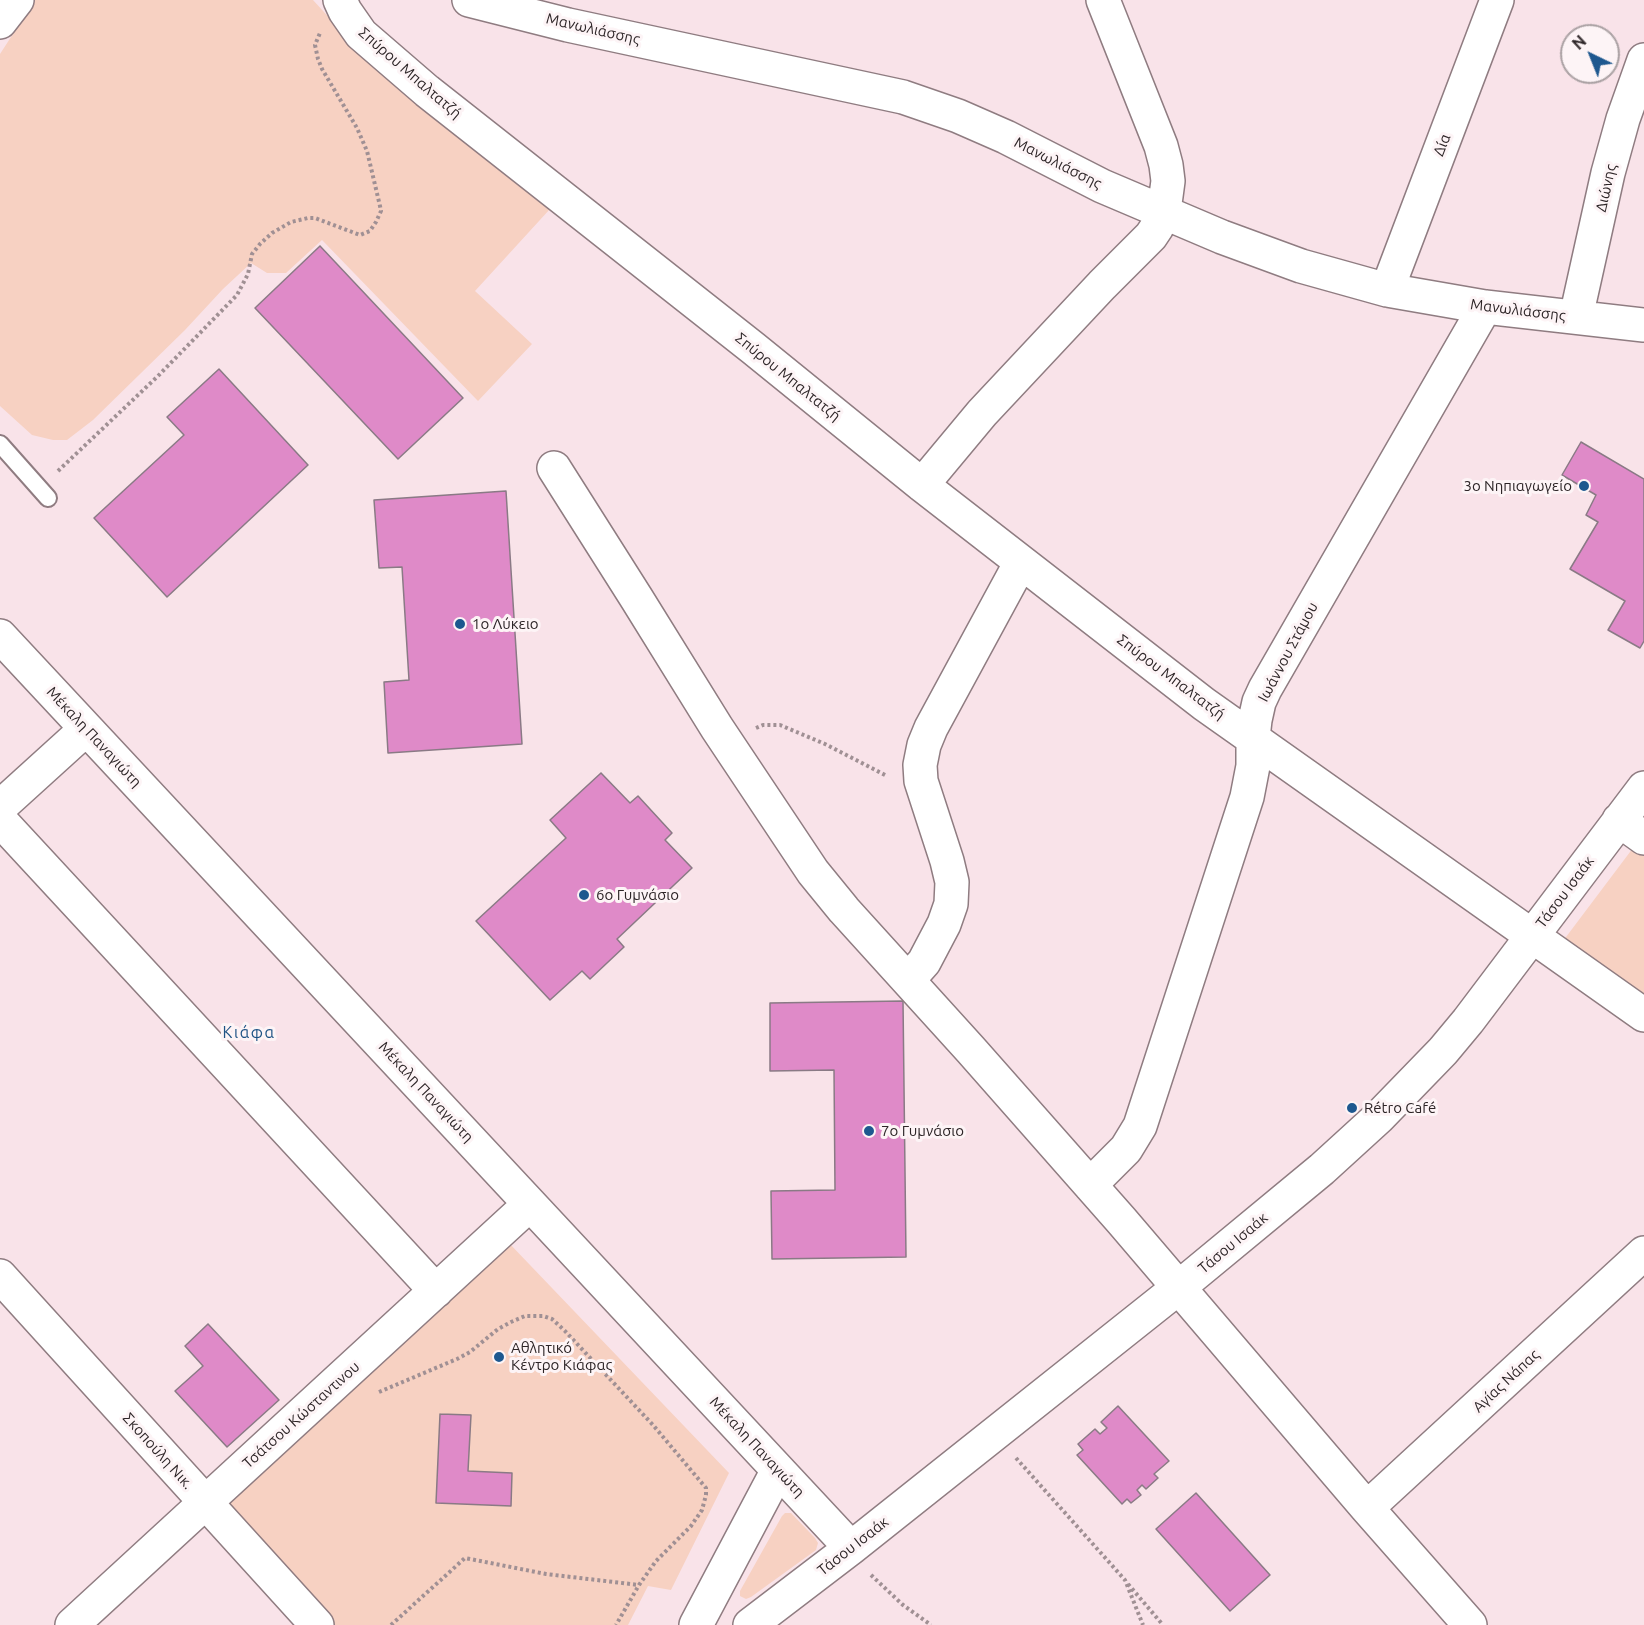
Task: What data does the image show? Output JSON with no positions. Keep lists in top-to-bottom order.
{
  "streets": {
    "street": [
      "Μανωλιάσσης",
      "Σπύρου Μπαλτατζή",
      "Δία",
      "Διώνης",
      "Ιωάννου Στάμου",
      "Μέκαλη Παναγιώτη",
      "Τάσου Ισαάκ",
      "Αγίας Νάπας",
      "Τσάτσου Κώσταντινου",
      "Σκοπούλη Νικ."
    ]
  },
  "crossings": [
    ["Μανωλιάσσης", "Δία"],
    ["Μανωλιάσσης", "Διώνης"],
    ["Μανωλιάσσης", "Ιωάννου Στάμου"],
    ["Σπύρου Μπαλτατζή", "Ιωάννου Στάμου"],
    ["Σπύρου Μπαλτατζή", "Τάσου Ισαάκ"],
    ["Μέκαλη Παναγιώτη", "Τάσου Ισαάκ"],
    ["Μέκαλη Παναγιώτη", "Τσάτσου Κώσταντινου"],
    ["Τσάτσου Κώσταντινου", "Σκοπούλη Νικ."]
  ],
  "districts": ["Κιάφα"],
  "places": [
    "3ο Νηπιαγωγείο",
    "1ο Λύκειο",
    "6ο Γυμνάσιο",
    "Rétro Café",
    "7ο Γυμνάσιο",
    "Αθλητικό Κέντρο Κιάφας"
  ],
  "north": "top left"
}
